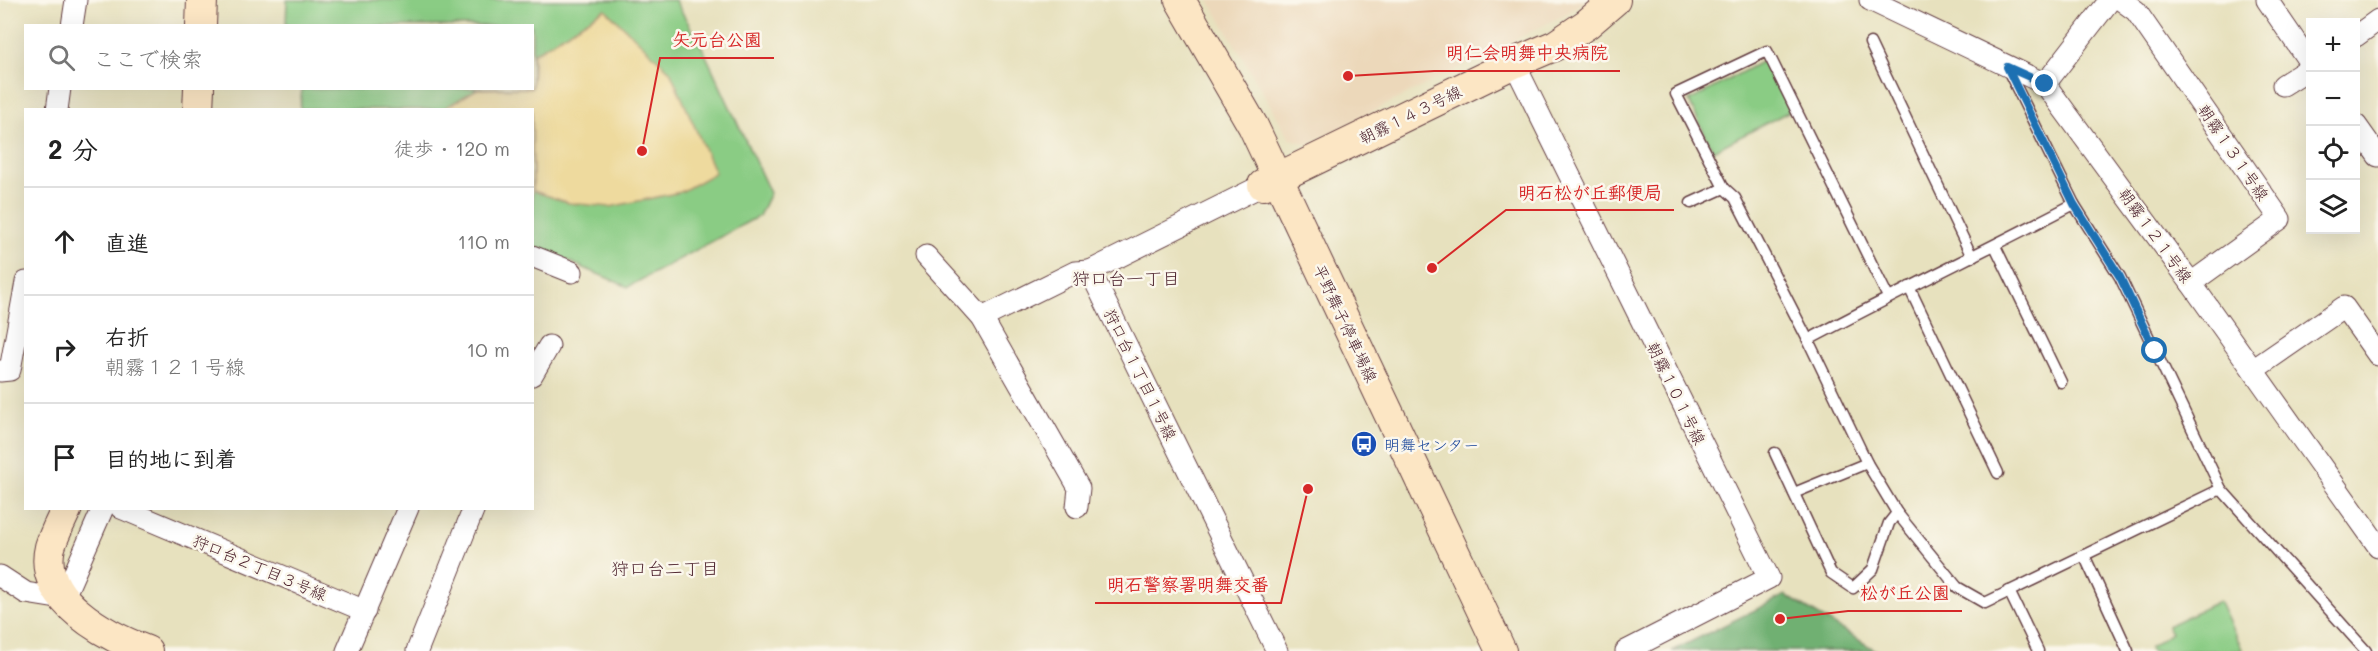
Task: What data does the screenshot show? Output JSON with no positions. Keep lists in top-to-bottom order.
{
  "streets": {
    "main road": ["朝霧１４３号線", "平野舞子停車場線"],
    "street": [
      "朝霧１３１号線",
      "朝霧１２１号線",
      "狩口台１丁目１号線",
      "朝霧１０１号線",
      "狩口台２丁目３号線"
    ]
  },
  "crossings": [
    ["朝霧１４３号線", "平野舞子停車場線"],
    ["朝霧１４３号線", "朝霧１０１号線"],
    ["朝霧１３１号線", "朝霧１２１号線"]
  ],
  "districts": ["狩口台一丁目", "狩口台二丁目"],
  "places": {
    "other": [
      "明仁会明舞中央病院",
      "矢元台公園",
      "明石松が丘郵便局",
      "明石警察署明舞交番",
      "松が丘公園"
    ],
    "bus stop": ["明舞センター"]
  },
  "page": {
    "map_buttons": ["+", "−"],
    "search": "ここで検索",
    "heading": ["2 分", "徒歩 · 120 m"],
    "list": [
      ["直進", "110 m"],
      ["右折", "朝霧１２１号線", "10 m"],
      "目的地に到着"
    ]
  }
}
